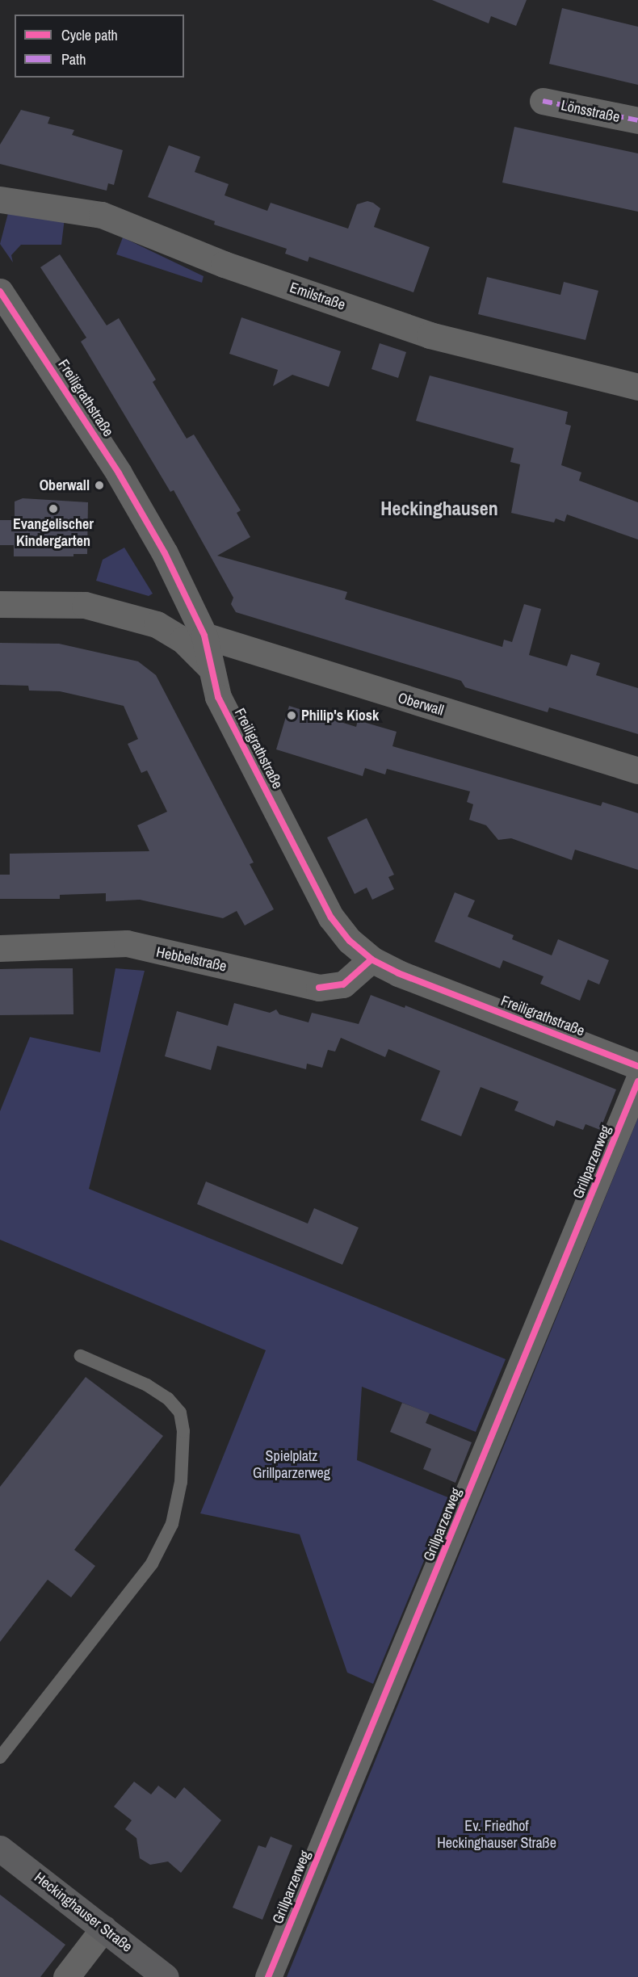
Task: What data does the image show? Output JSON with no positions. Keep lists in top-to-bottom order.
{
  "streets": {
    "main road": ["Heckinghauser Straße"],
    "street": [
      "Lönsstraße",
      "Emilstraße",
      "Freiligrathstraße",
      "Oberwall",
      "Hebbelstraße",
      "Grillparzerweg"
    ]
  },
  "crossings": [
    ["Freiligrathstraße", "Oberwall"],
    ["Freiligrathstraße", "Hebbelstraße"]
  ],
  "districts": ["Heckinghausen"],
  "parks": ["Spielplatz Grillparzerweg", "Ev. Friedhof Heckinghauser Straße"],
  "places": ["Oberwall", "Evangelischer Kindergarten", "Philip's Kiosk"],
  "legend": ["Cycle path", "Path"]
}
